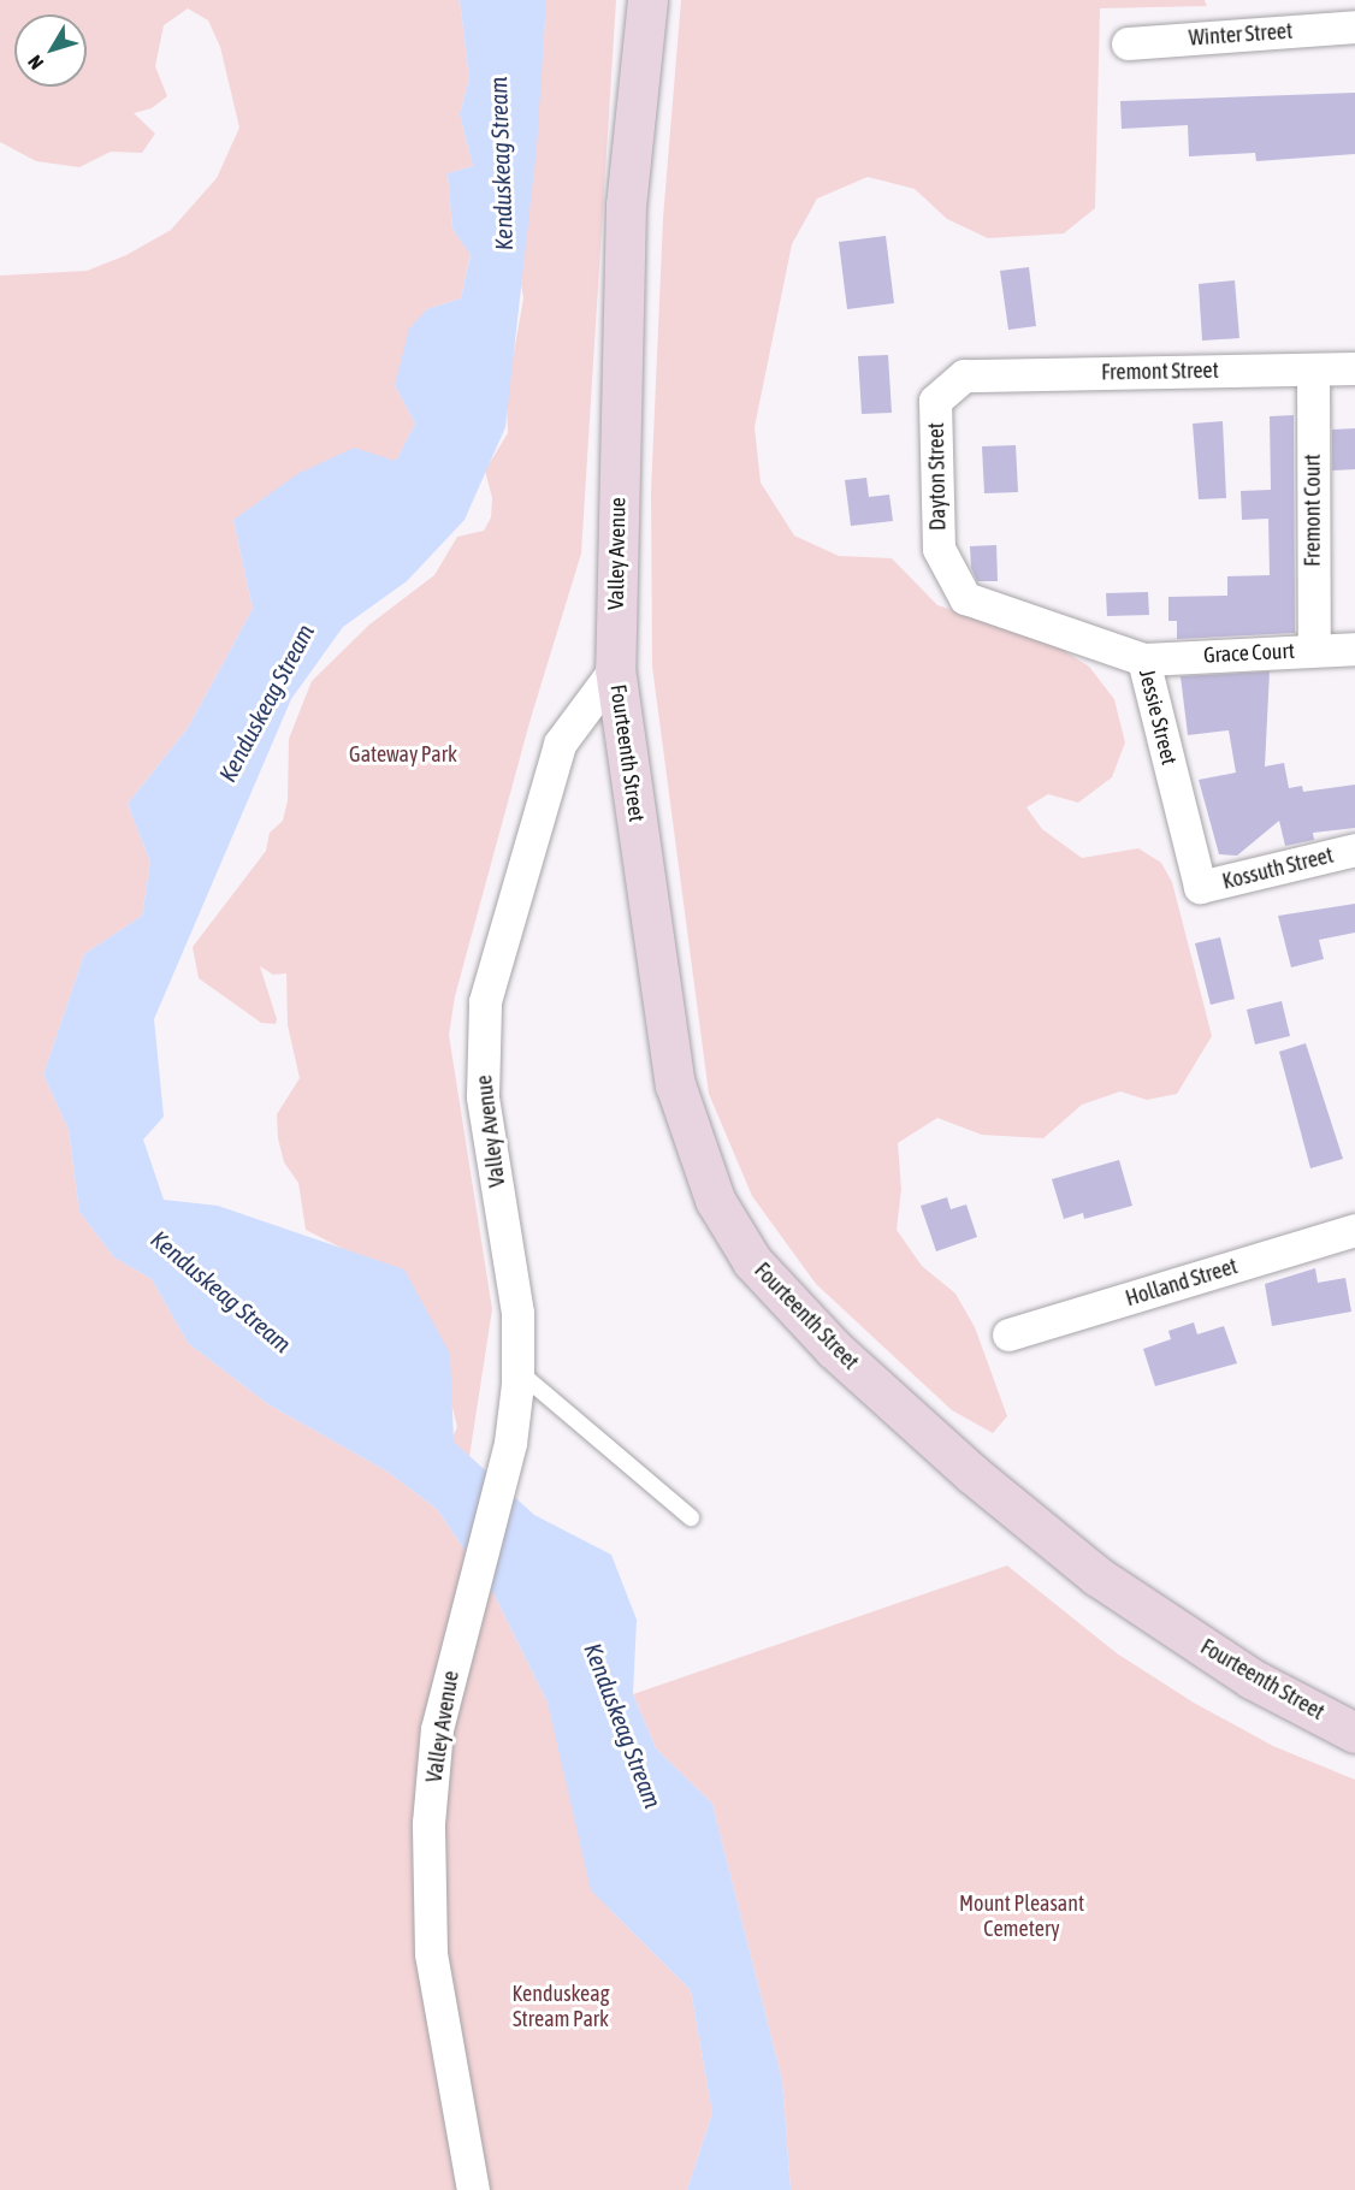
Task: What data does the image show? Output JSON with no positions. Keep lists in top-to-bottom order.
{
  "streets": {
    "street": [
      "Winter Street",
      "Fremont Street",
      "Dayton Street",
      "Fremont Court",
      "Valley Avenue",
      "Grace Court",
      "Jessie Street",
      "Fourteenth Street",
      "Kossuth Street",
      "Holland Street"
    ]
  },
  "crossings": [
    ["Fremont Street", "Dayton Street"],
    ["Fremont Street", "Fremont Court"],
    ["Dayton Street", "Jessie Street"],
    ["Fremont Court", "Grace Court"],
    ["Valley Avenue", "Fourteenth Street"],
    ["Grace Court", "Jessie Street"],
    ["Jessie Street", "Kossuth Street"]
  ],
  "water": ["Kenduskeag Stream"],
  "parks": ["Gateway Park", "Mount Pleasant Cemetery", "Kenduskeag Stream Park"],
  "north": "bottom left"
}
